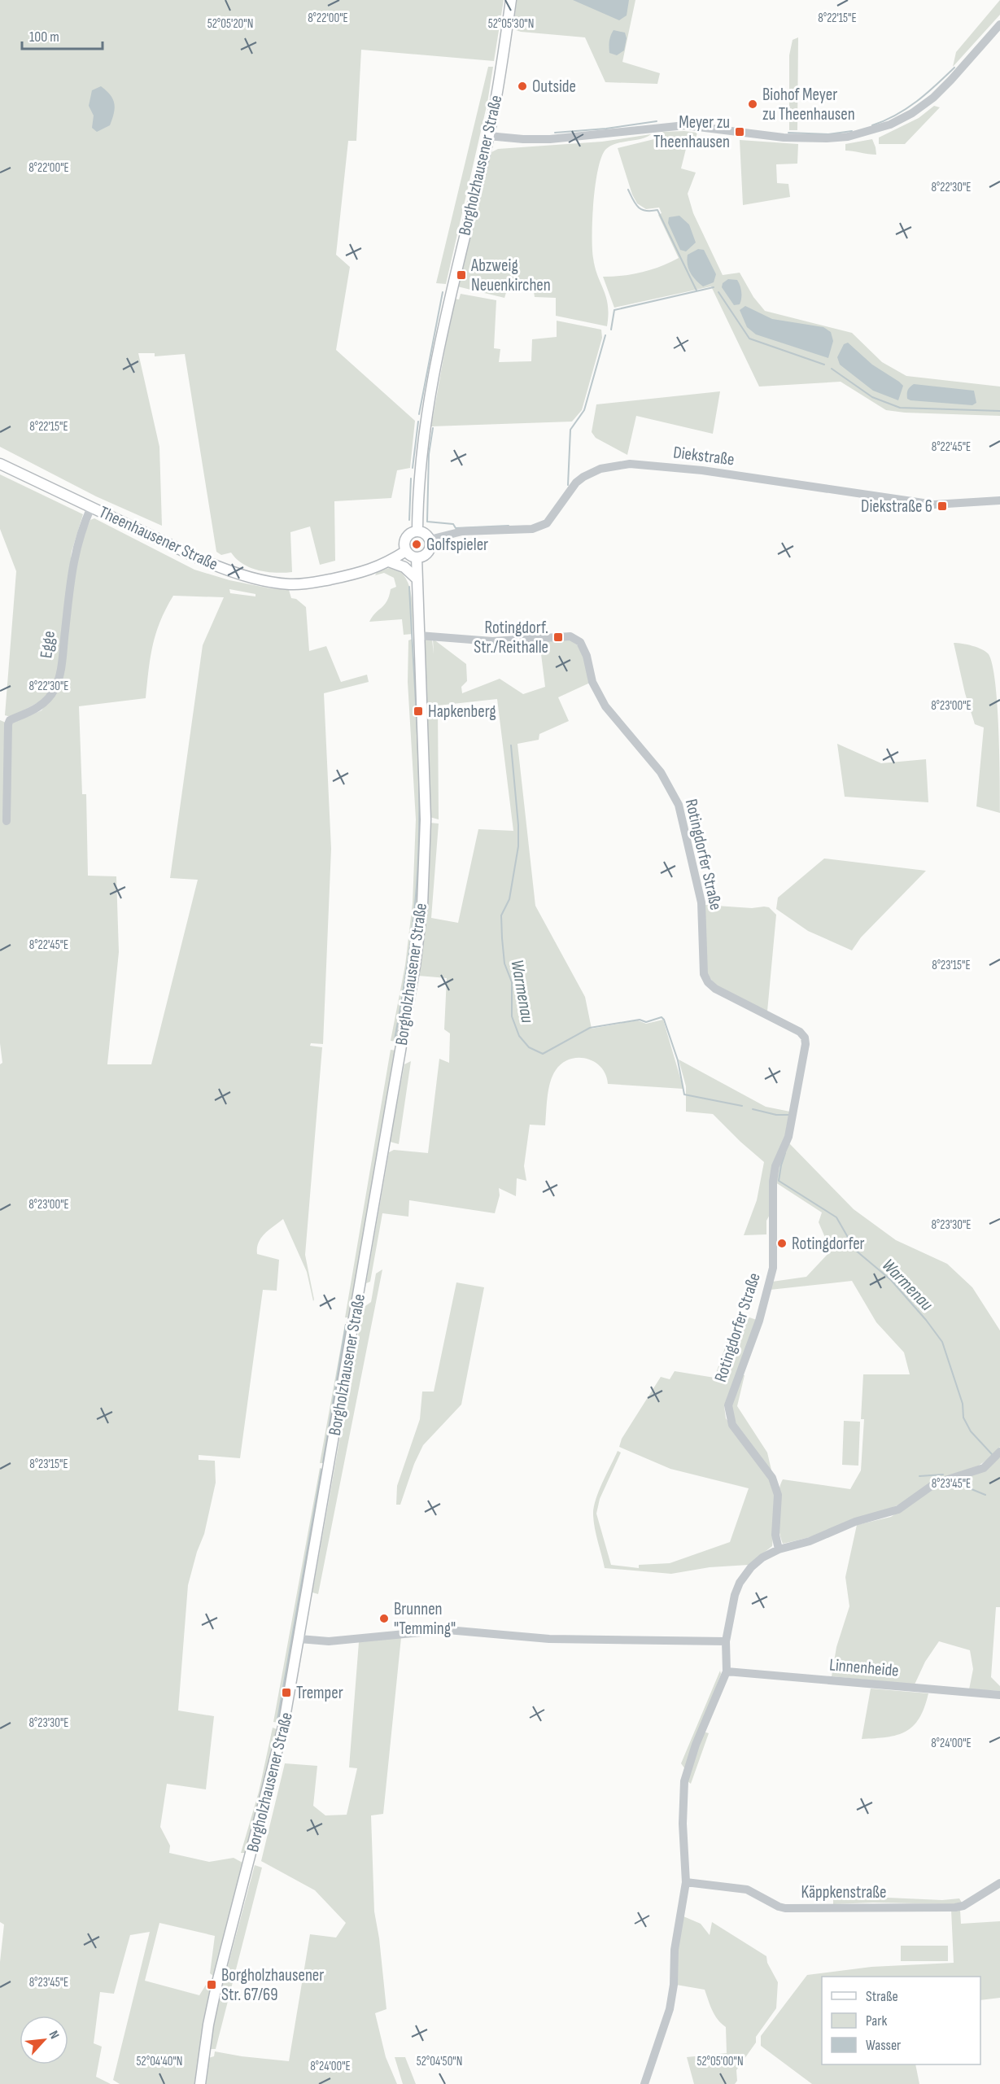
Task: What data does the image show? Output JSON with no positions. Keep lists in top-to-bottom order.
{
  "streets": {
    "main road": ["Borgholzhausener Straße", "Theenhausener Straße"],
    "street": [
      "Diekstraße",
      "Egge",
      "Rotingdorfer Straße",
      "Linnenheide",
      "Käppkenstraße"
    ]
  },
  "crossings": [
    ["Borgholzhausener Straße", "Diekstraße"],
    ["Borgholzhausener Straße", "Theenhausener Straße"],
    ["Borgholzhausener Straße", "Rotingdorfer Straße"],
    ["Diekstraße", "Theenhausener Straße"],
    ["Theenhausener Straße", "Egge"]
  ],
  "water": ["Warmenau"],
  "places": {
    "other": [
      "Outside",
      "Biohof Meyer zu Theenhausen",
      "Golfspieler",
      "Rotingdorfer",
      "Brunnen \"Temming\""
    ],
    "transit": [
      "Meyer zu Theenhausen",
      "Abzweig Neuenkirchen",
      "Diekstraße 6",
      "Rotingdorf. Str./Reithalle",
      "Hapkenberg",
      "Tremper",
      "Borgholzhausener Str. 67/69"
    ]
  },
  "legend": ["Straße", "Park", "Wasser"],
  "scale_bar": "100 m",
  "north": "top right",
  "coordinates": [
    "8°22'00\"E",
    "8°22'15\"E",
    "52°05'20\"N",
    "52°05'30\"N",
    "8°22'30\"E",
    "8°22'45\"E",
    "8°23'00\"E",
    "8°23'15\"E",
    "8°23'30\"E",
    "8°23'45\"E",
    "8°24'00\"E",
    "52°04'40\"N",
    "52°04'50\"N",
    "52°05'00\"N"
  ]
}
